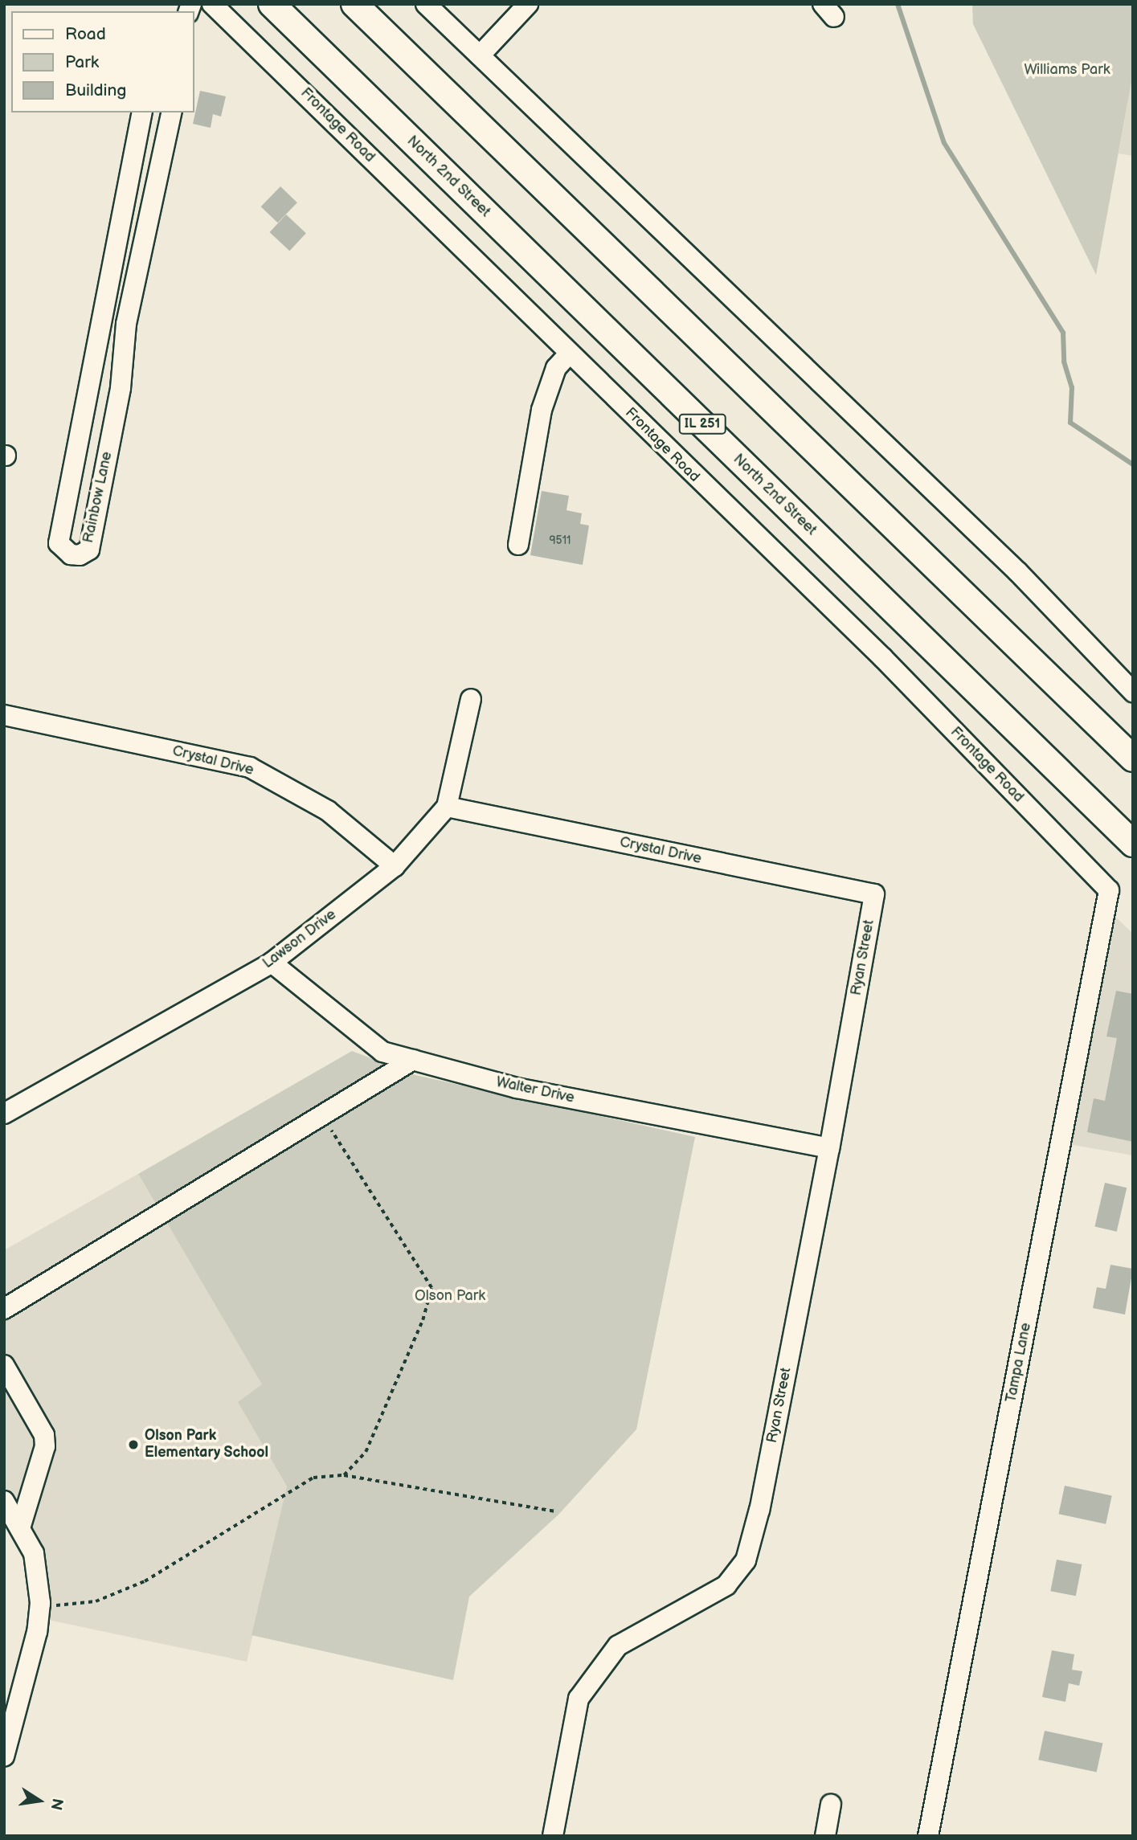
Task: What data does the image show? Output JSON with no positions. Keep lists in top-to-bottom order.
{
  "streets": {
    "main road": ["North 2nd Street", "IL 251"],
    "street": [
      "Frontage Road",
      "Rainbow Lane",
      "Crystal Drive",
      "Lawson Drive",
      "Ryan Street",
      "Walter Drive",
      "Tampa Lane"
    ]
  },
  "crossings": [
    ["Frontage Road", "Tampa Lane"],
    ["Crystal Drive", "Lawson Drive"],
    ["Crystal Drive", "Ryan Street"],
    ["Lawson Drive", "Walter Drive"],
    ["Ryan Street", "Walter Drive"]
  ],
  "parks": ["Williams Park", "Olson Park"],
  "places": ["Olson Park Elementary School"],
  "house_numbers": ["9511"],
  "legend": ["Road", "Park", "Building"],
  "north": "right"
}
